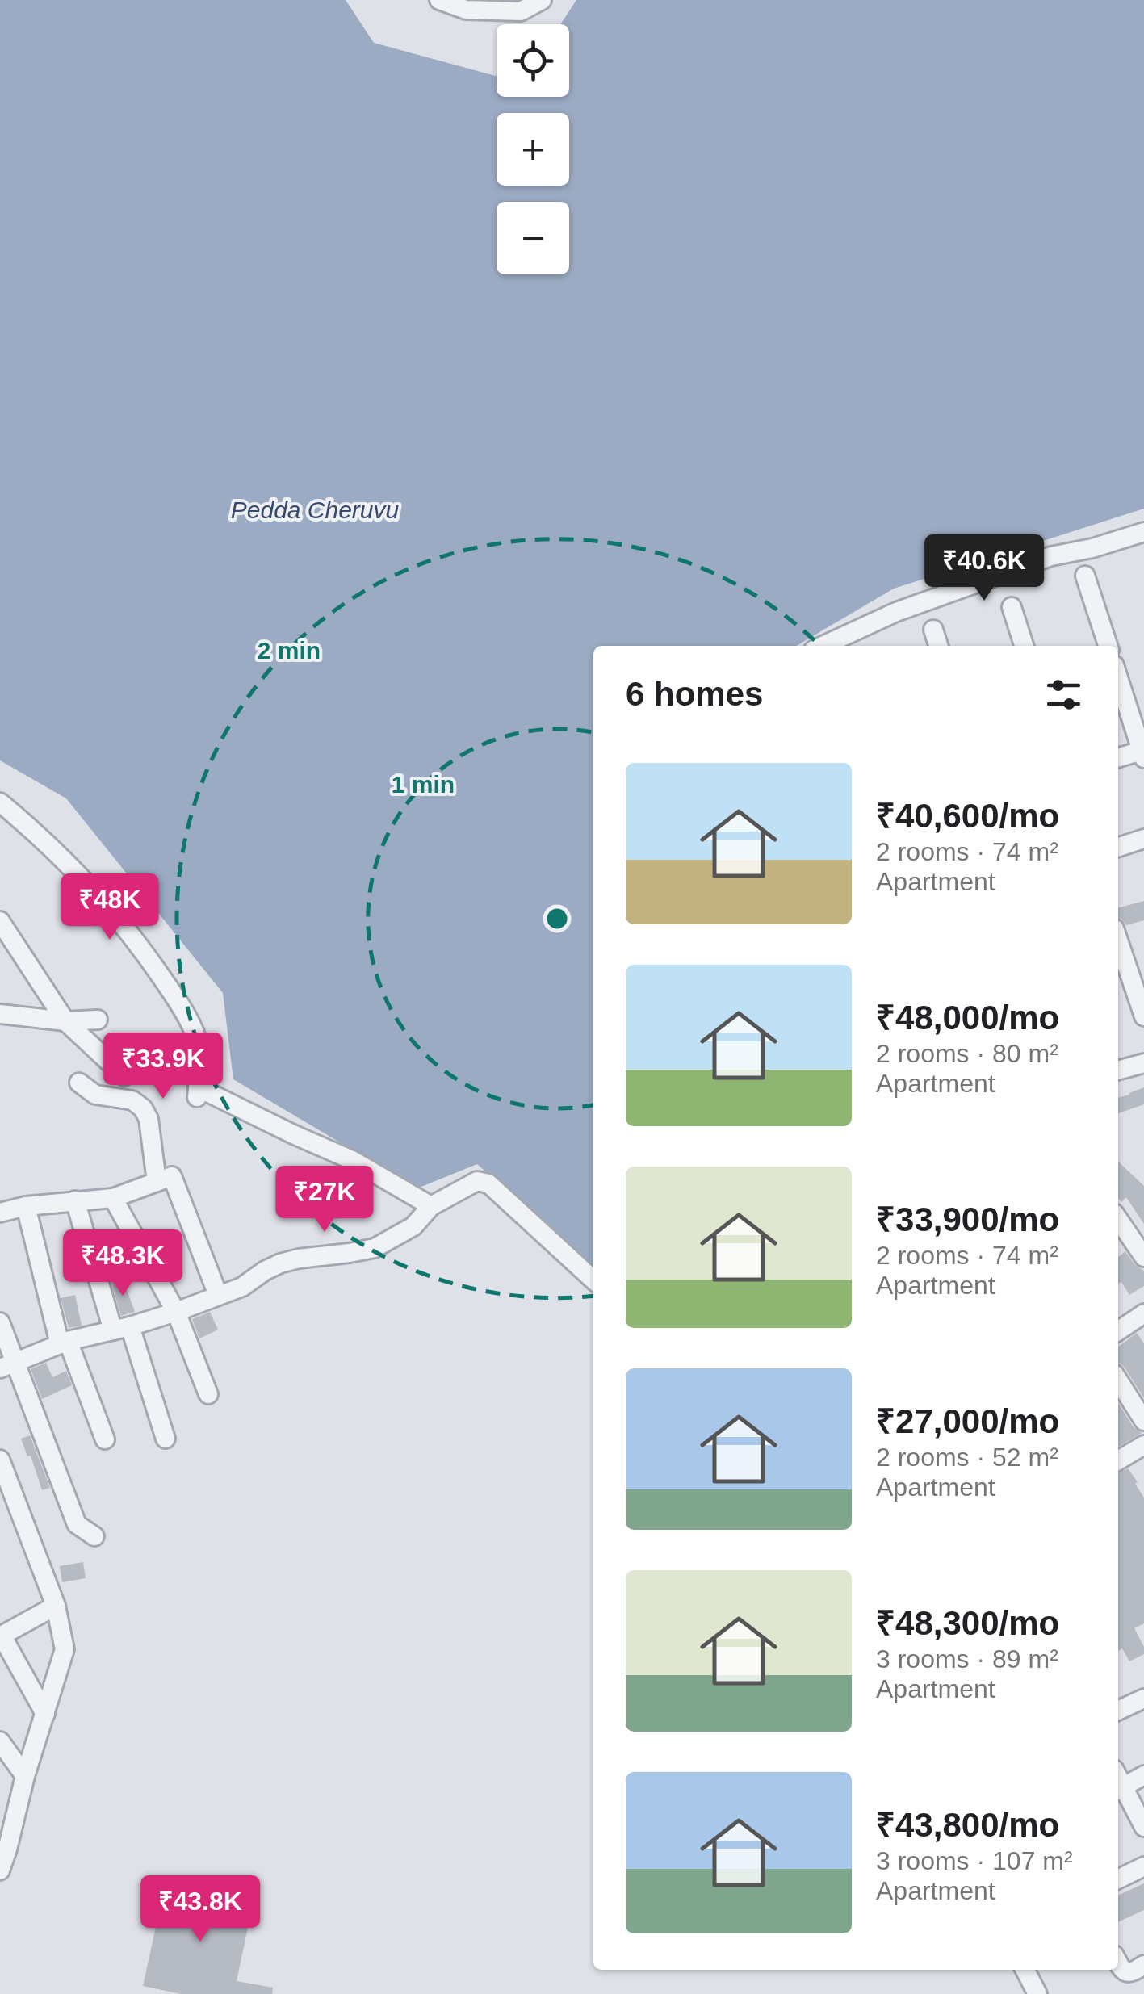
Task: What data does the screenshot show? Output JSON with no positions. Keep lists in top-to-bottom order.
{
  "water": ["Pedda Cheruvu"],
  "page": {
    "map_buttons": ["+", "−"],
    "price": [
      "₹40.6K",
      "₹48K",
      "₹33.9K",
      "₹27K",
      "₹48.3K",
      "₹43.8K"
    ],
    "heading": "6 homes",
    "list": [
      {
        "name": "₹40,600/mo",
        "note": "2 rooms · 74 m² · Apartment"
      },
      {
        "name": "₹48,000/mo",
        "note": "2 rooms · 80 m² · Apartment"
      },
      {
        "name": "₹33,900/mo",
        "note": "2 rooms · 74 m² · Apartment"
      },
      {
        "name": "₹27,000/mo",
        "note": "2 rooms · 52 m² · Apartment"
      },
      {
        "name": "₹48,300/mo",
        "note": "3 rooms · 89 m² · Apartment"
      },
      {
        "name": "₹43,800/mo",
        "note": "3 rooms · 107 m² · Apartment"
      }
    ]
  },
  "rings": ["2 min", "1 min"]
}
